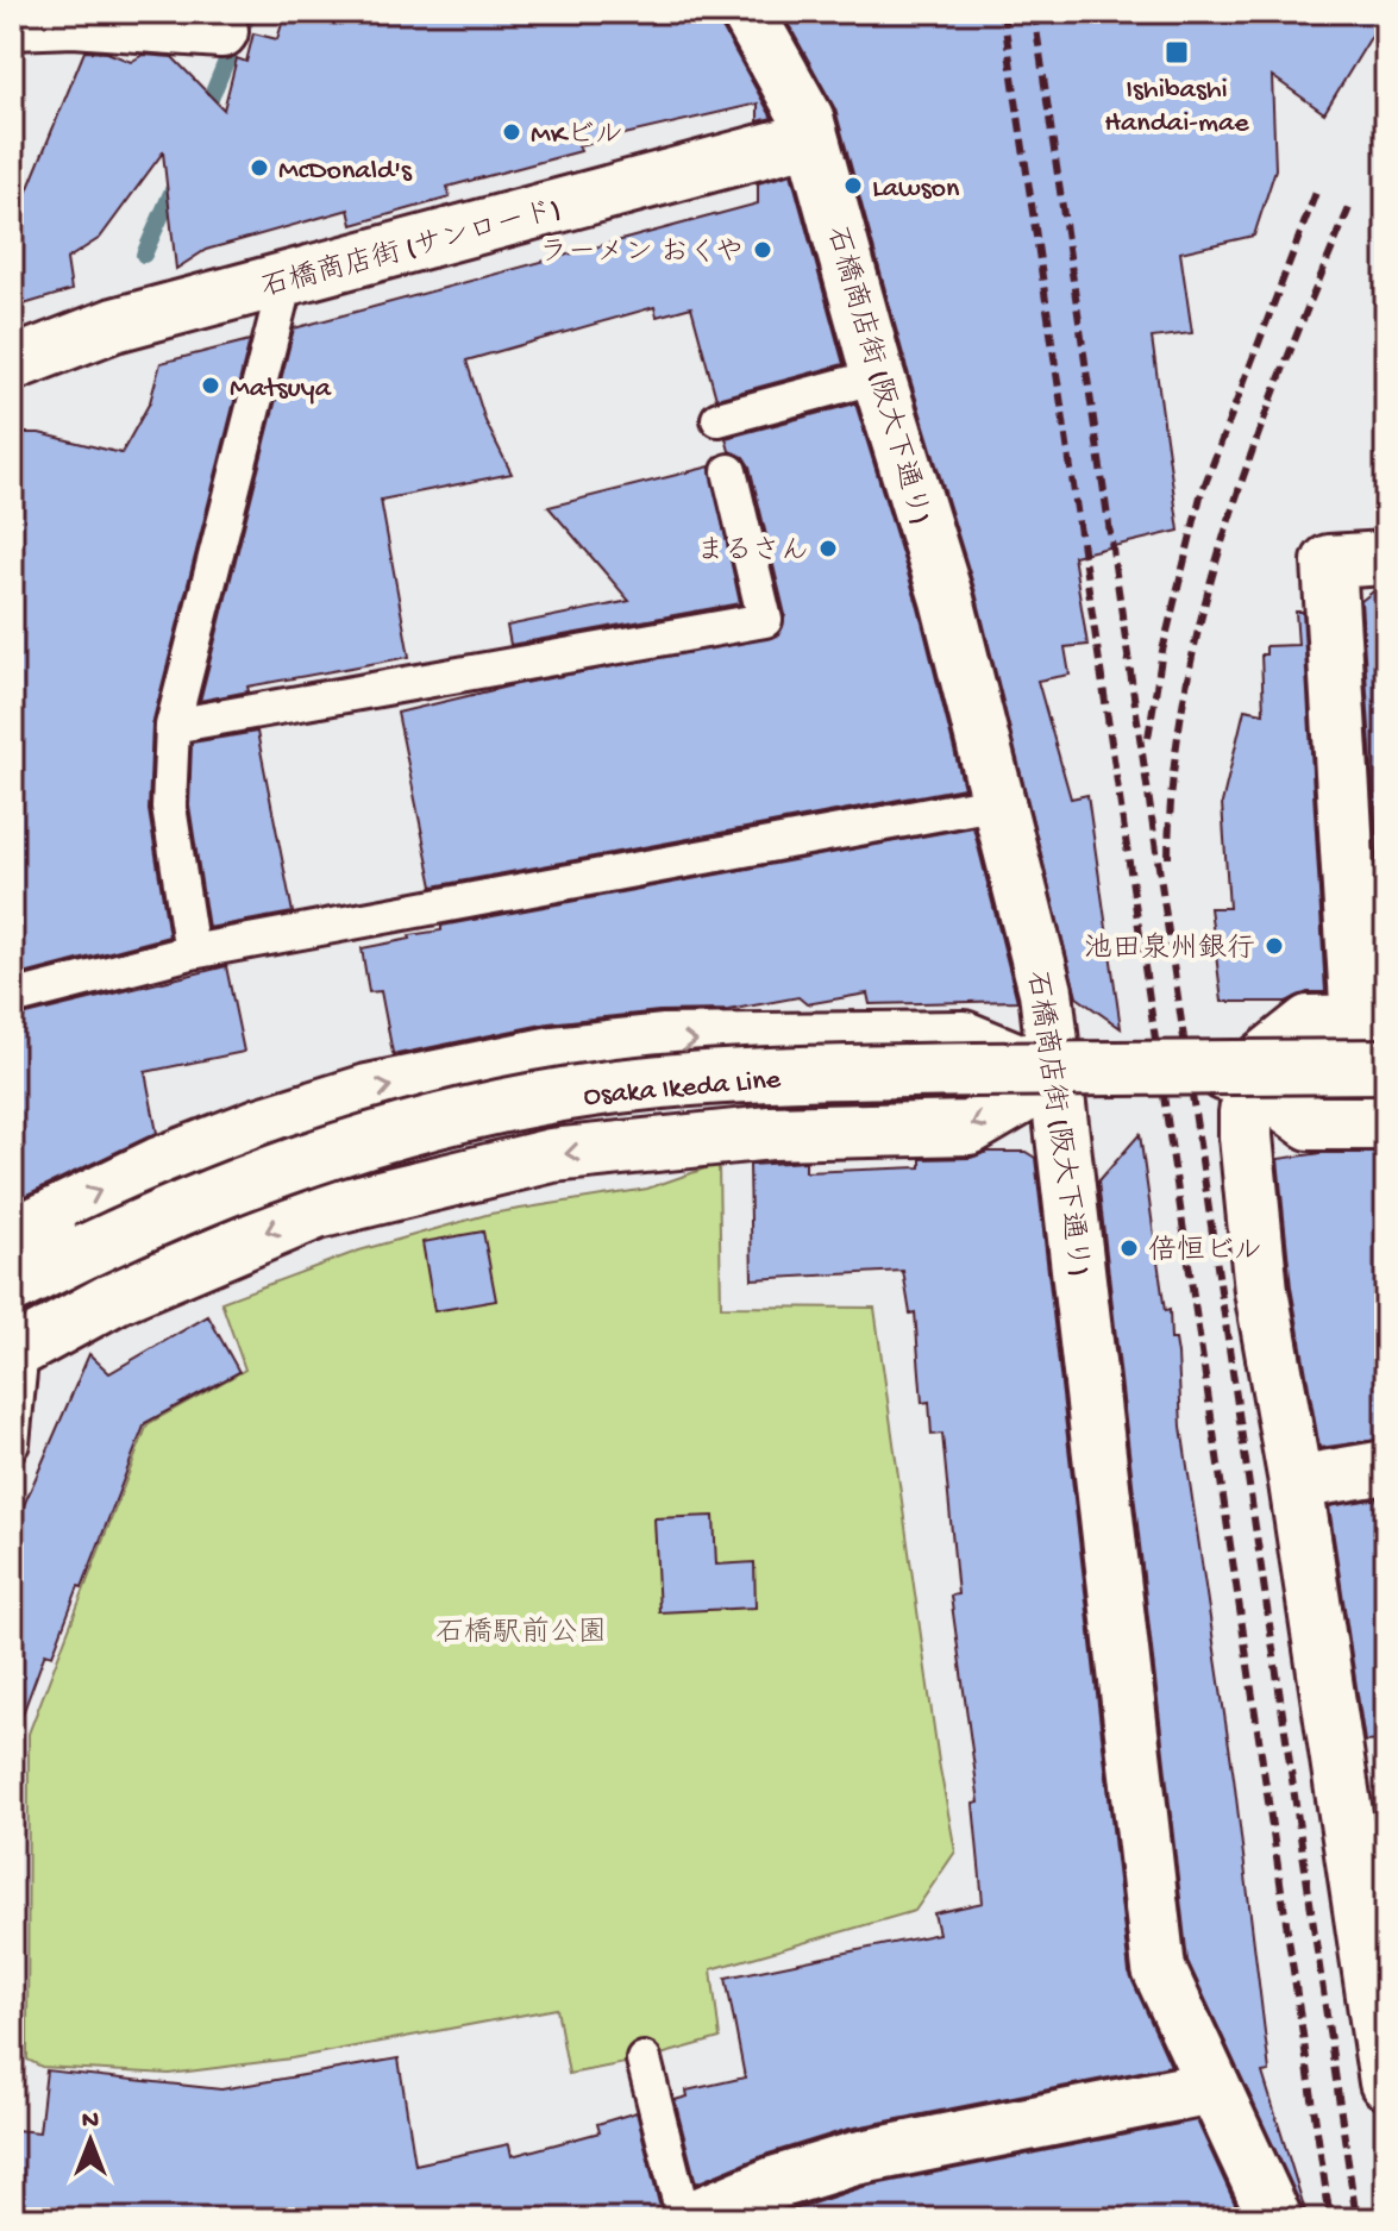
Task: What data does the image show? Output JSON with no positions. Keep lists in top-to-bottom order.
{
  "streets": {
    "street": ["石橋商店街 (サンロード)", "石橋商店街 (阪大下通り)", "Osaka Ikeda Line"]
  },
  "crossings": [
    ["石橋商店街 (サンロード)", "石橋商店街 (阪大下通り)"]
  ],
  "parks": ["石橋駅前公園"],
  "places": {
    "transit": ["Ishibashi Handai-mae"],
    "other": [
      "MKビル",
      "McDonald's",
      "Lawson",
      "ラーメン おくや",
      "Matsuya",
      "まるさん",
      "池田泉州銀行",
      "倍恒ビル"
    ]
  },
  "north": "top"
}
